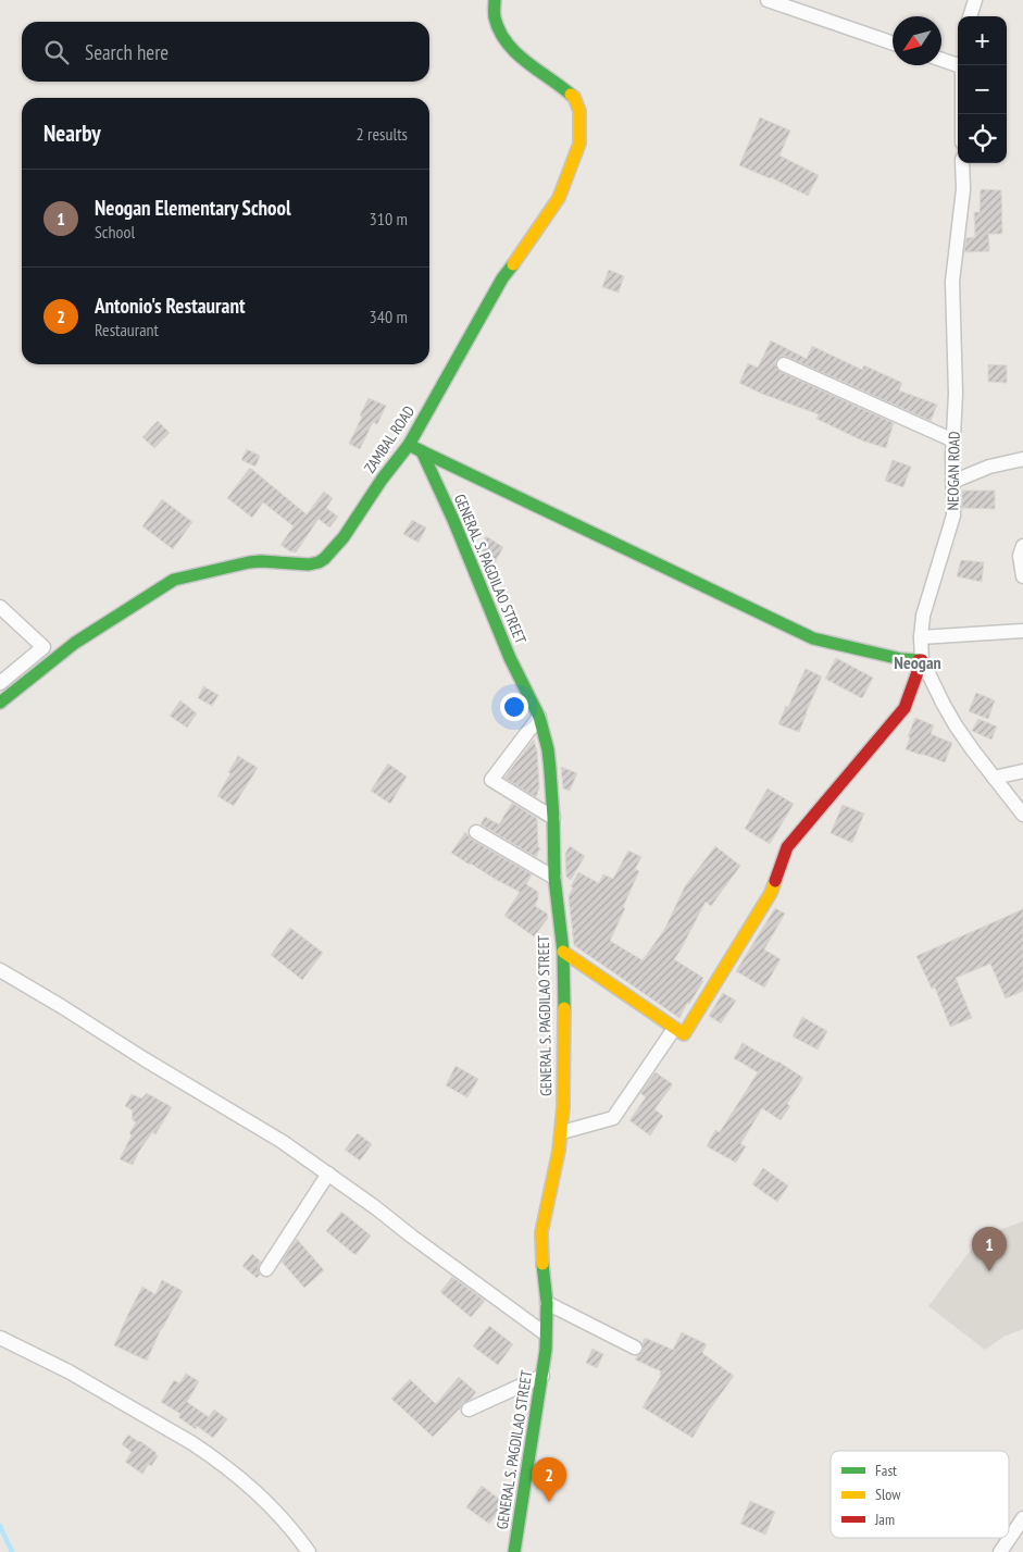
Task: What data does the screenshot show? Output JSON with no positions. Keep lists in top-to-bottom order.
{
  "streets": {
    "street": ["ZAMBAL ROAD", "NEOGAN ROAD", "GENERAL S. PAGDILAO STREET"]
  },
  "districts": ["Neogan"],
  "legend": ["Fast", "Slow", "Jam"],
  "north": "bottom left",
  "page": {
    "map_buttons": ["+", "−"],
    "search": "Search here",
    "heading": ["Nearby", "2 results"],
    "list": [
      {
        "mark": "1",
        "name": "Neogan Elementary School",
        "note": "School",
        "value": "310 m"
      },
      {
        "mark": "2",
        "name": "Antonio's Restaurant",
        "note": "Restaurant",
        "value": "340 m"
      }
    ],
    "pins": ["1", "2"]
  }
}
